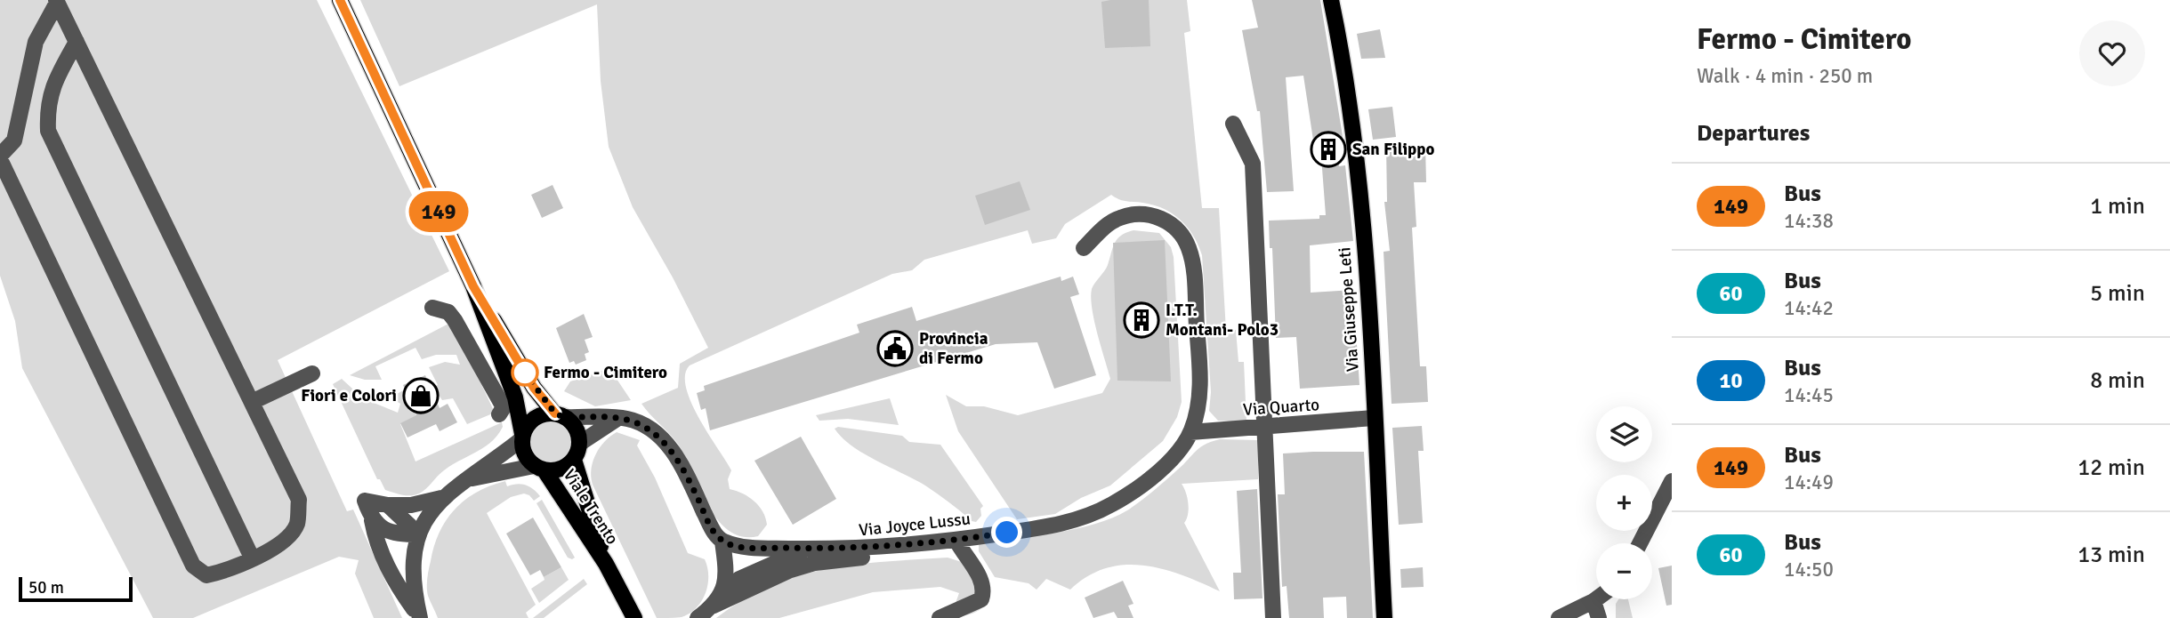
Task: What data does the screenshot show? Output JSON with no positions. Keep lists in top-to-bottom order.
{
  "streets": {
    "main road": ["Via Giuseppe Leti", "Viale Trento"],
    "street": ["Via Quarto", "Via Joyce Lussu"]
  },
  "crossings": [
    ["Via Giuseppe Leti", "Via Quarto"],
    ["Via Quarto", "Via Joyce Lussu"]
  ],
  "places": {
    "building": ["San Filippo", "I.T.T. Montani- Polo3"],
    "public building": ["Provincia di Fermo"],
    "other": ["Fermo - Cimitero"],
    "shop": ["Fiori e Colori"]
  },
  "lines": ["bus line 149"],
  "scale_bar": "50 m",
  "page": {
    "on_map": "149",
    "heading": [
      ["Fermo - Cimitero", "Walk · 4 min · 250 m"],
      "Departures"
    ],
    "list": [
      {
        "mark": "149",
        "name": "Bus",
        "note": "14:38",
        "value": "1 min"
      },
      {
        "mark": "60",
        "name": "Bus",
        "note": "14:42",
        "value": "5 min"
      },
      {
        "mark": "10",
        "name": "Bus",
        "note": "14:45",
        "value": "8 min"
      },
      {
        "mark": "149",
        "name": "Bus",
        "note": "14:49",
        "value": "12 min"
      },
      {
        "mark": "60",
        "name": "Bus",
        "note": "14:50",
        "value": "13 min"
      }
    ],
    "map_buttons": ["+", "−"],
    "scale": "50 m"
  }
}
